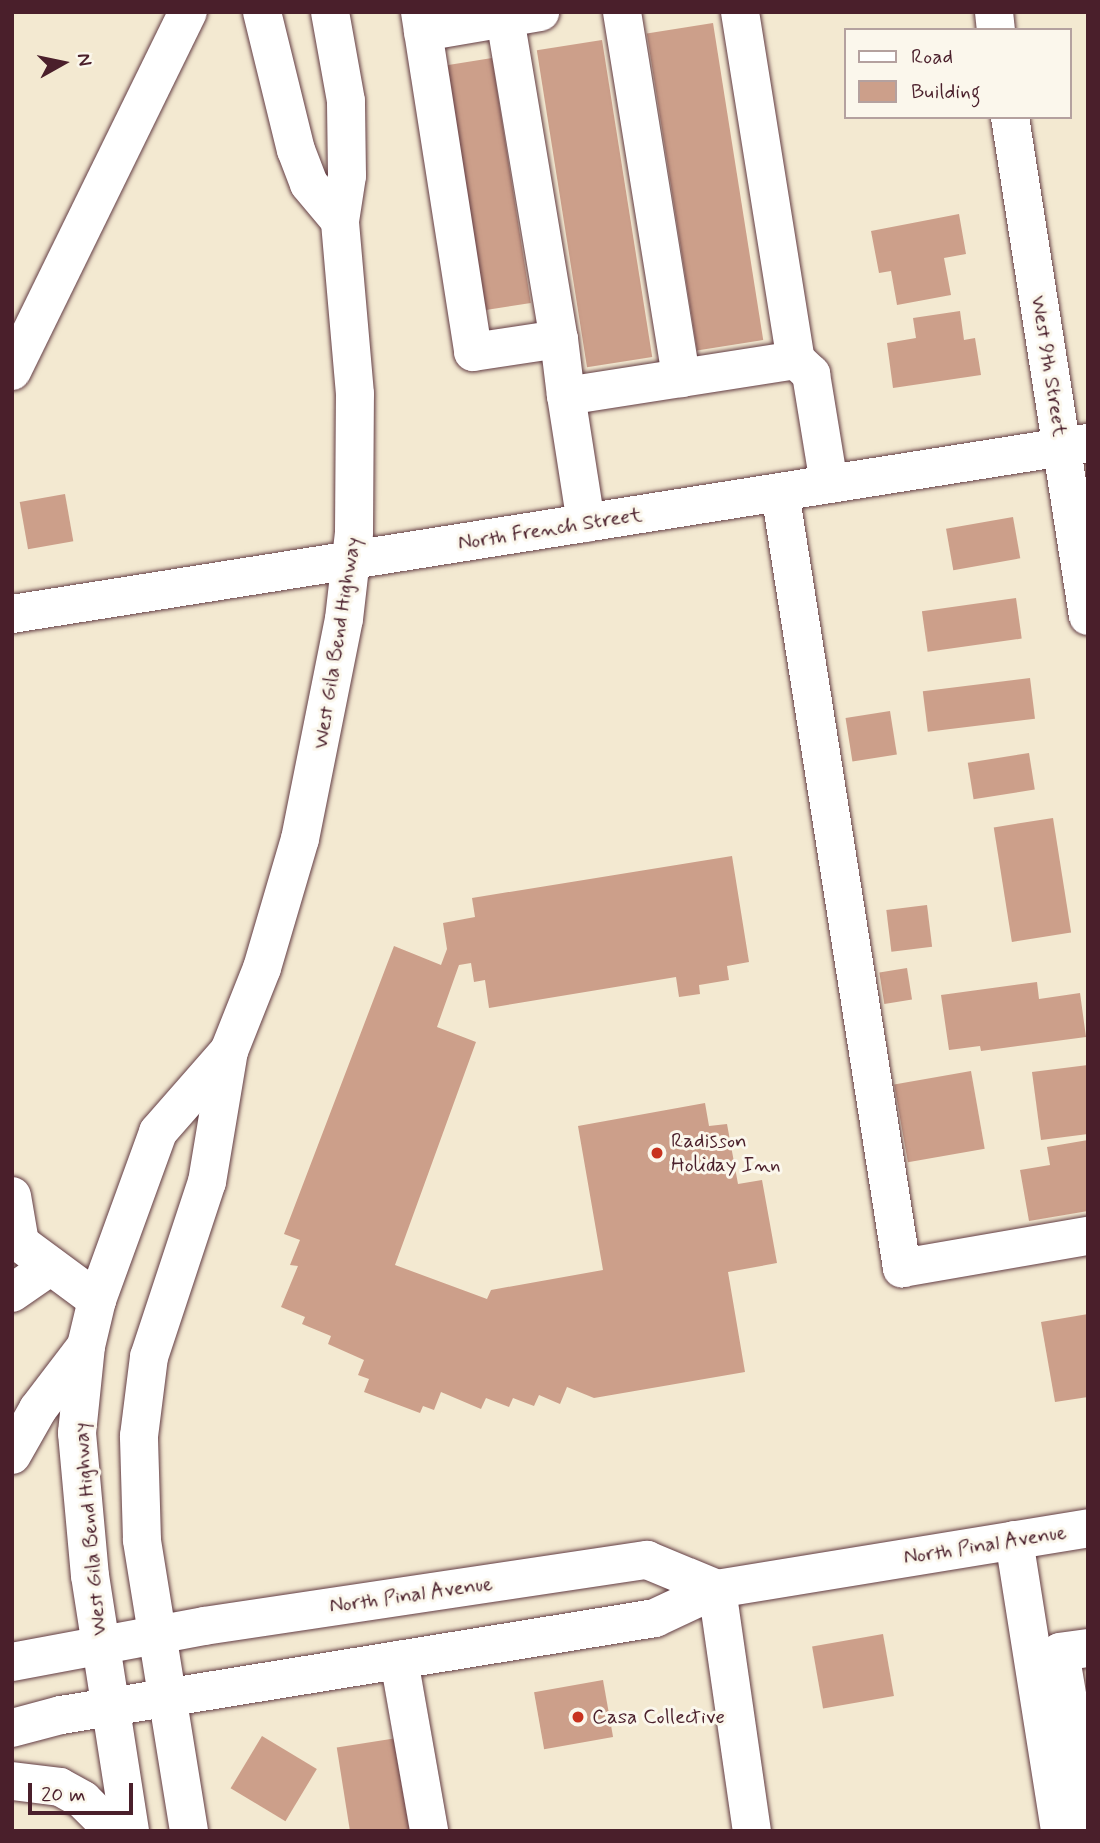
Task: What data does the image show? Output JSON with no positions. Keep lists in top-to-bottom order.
{
  "streets": {
    "main road": [
      "West 9th Street",
      "North French Street",
      "West Gila Bend Highway",
      "North Pinal Avenue"
    ]
  },
  "crossings": [
    ["West 9th Street", "North French Street"],
    ["North French Street", "West Gila Bend Highway"],
    ["West Gila Bend Highway", "North Pinal Avenue"]
  ],
  "places": ["Radisson Holiday Inn", "Casa Collective"],
  "legend": ["Road", "Building"],
  "scale_bar": "20 m",
  "north": "right"
}
